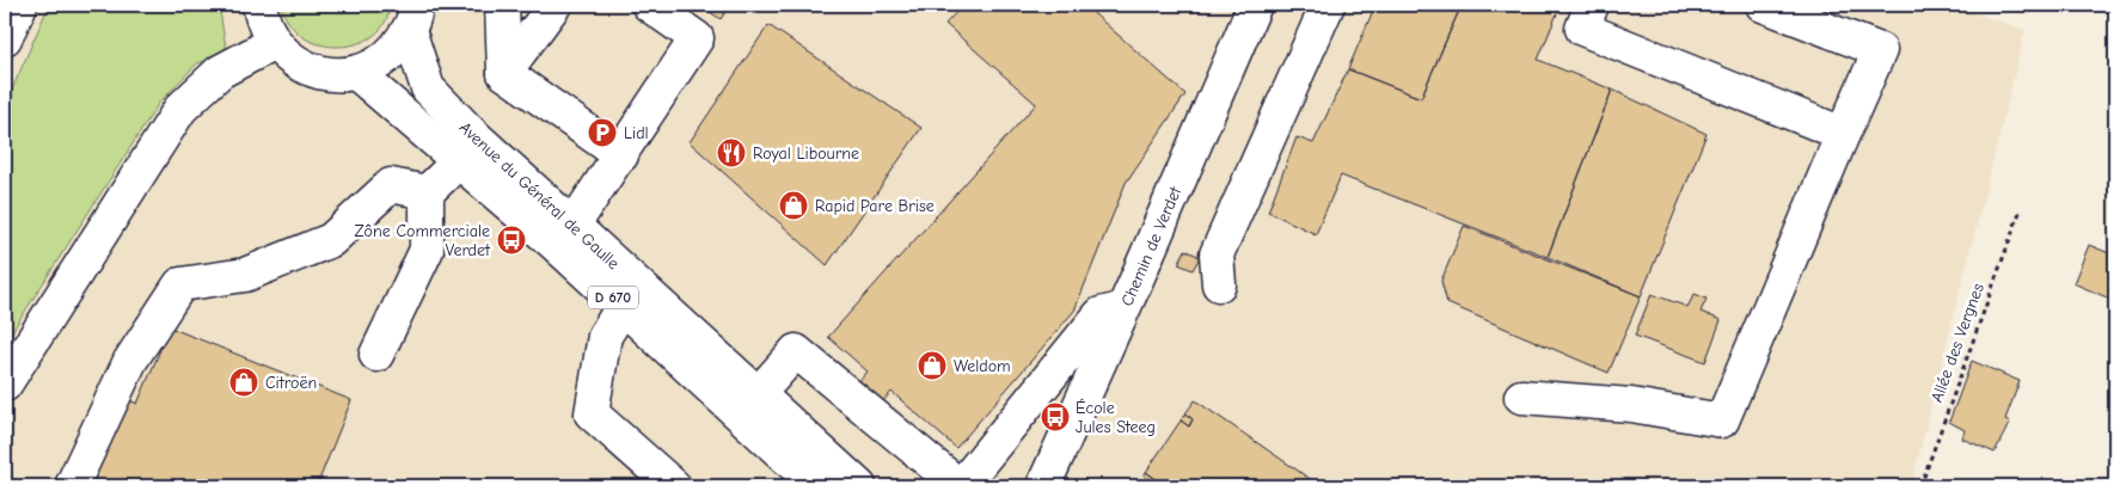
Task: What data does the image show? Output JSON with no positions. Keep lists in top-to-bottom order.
{
  "streets": {
    "main road": ["Avenue du Général de Gaulle", "Chemin de Verdet", "D 670"],
    "path": ["Allée des Vergnes"]
  },
  "places": {
    "parking": ["Lidl"],
    "restaurant": ["Royal Libourne"],
    "shop": ["Rapid Pare Brise", "Weldom", "Citroën"],
    "bus stop": ["Zône Commerciale Verdet", "École Jules Steeg"]
  }
}
